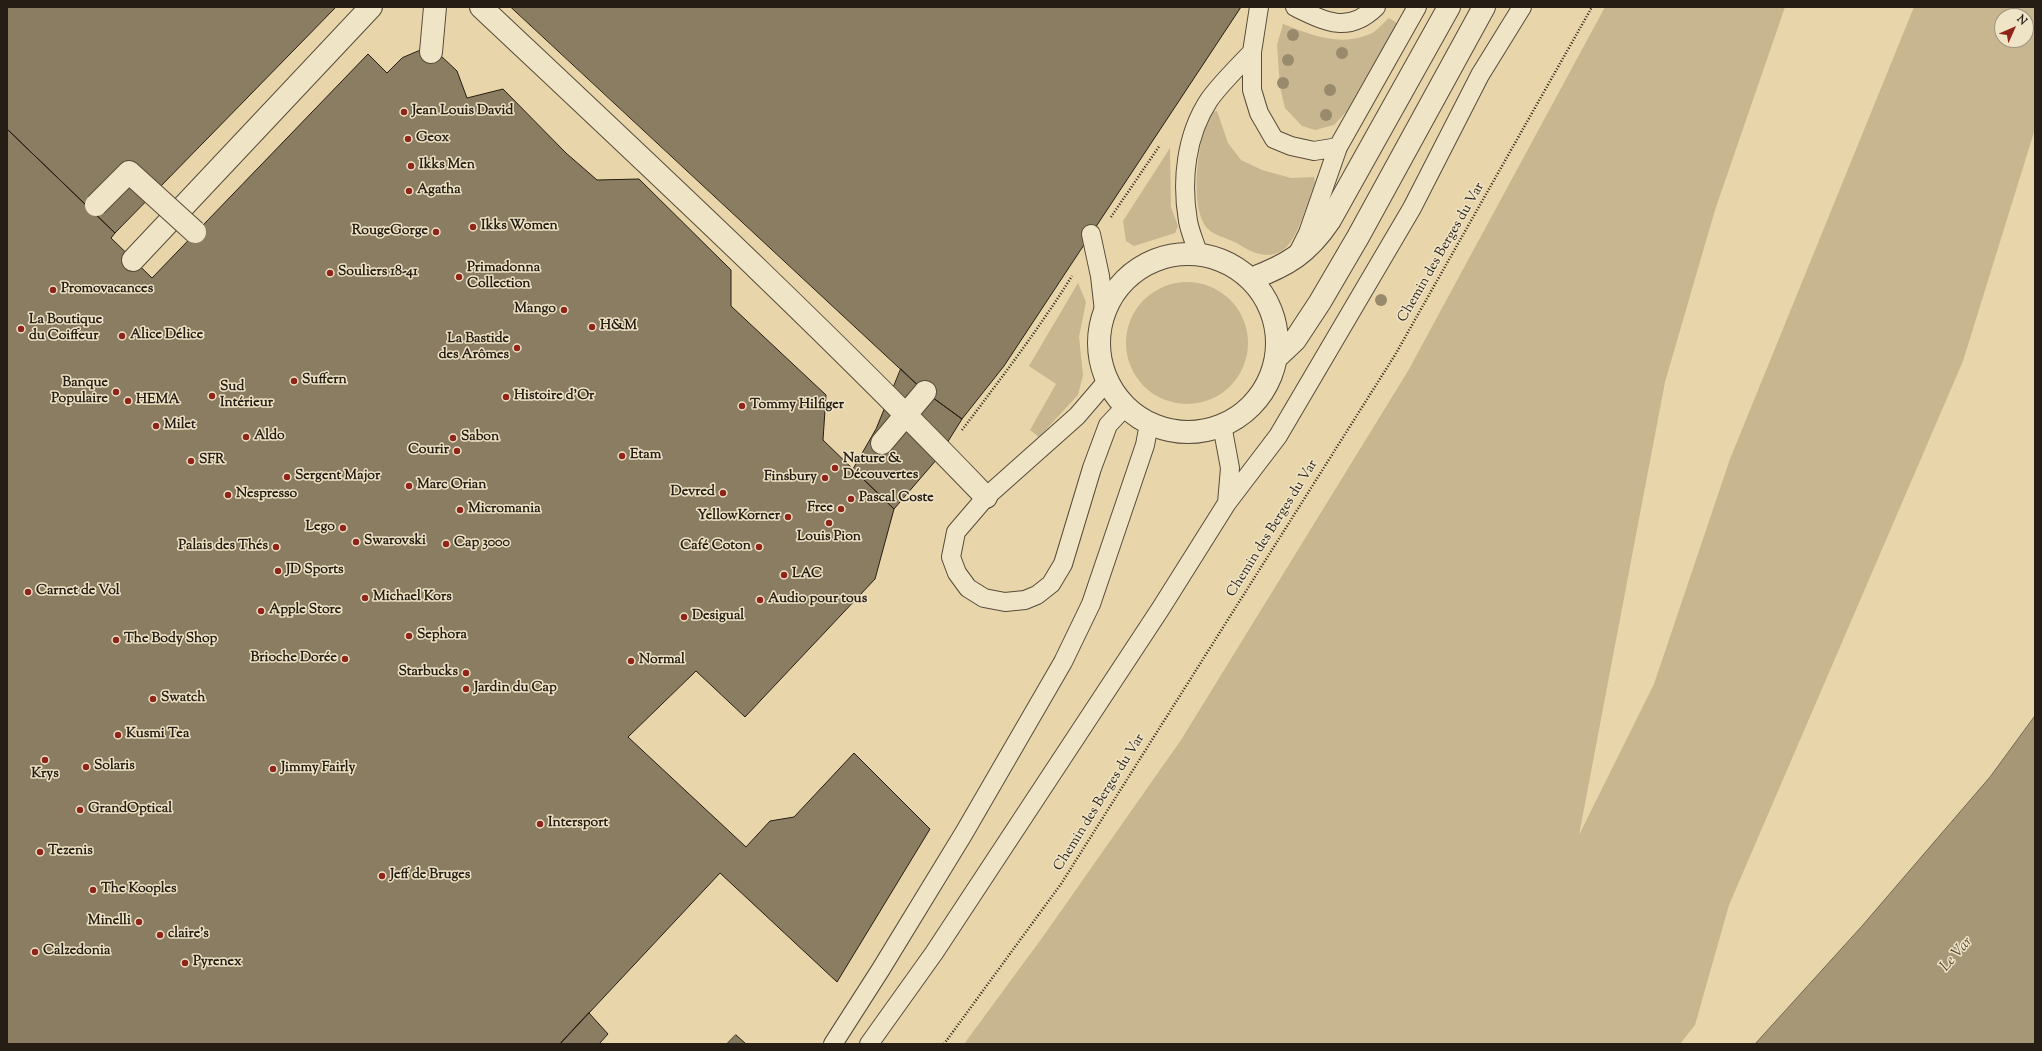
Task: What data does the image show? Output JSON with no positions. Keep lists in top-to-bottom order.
{
  "streets": {
    "path": ["Chemin des Berges du Var"]
  },
  "water": ["Le Var"],
  "places": [
    "Jean Louis David",
    "Geox",
    "Ikks Men",
    "Agatha",
    "Ikks Women",
    "RougeGorge",
    "Souliers 18-41",
    "Primadonna Collection",
    "Promovacances",
    "Mango",
    "H&M",
    "La Boutique du Coiffeur",
    "Alice Délice",
    "La Bastide des Arômes",
    "Suffern",
    "Banque Populaire",
    "Sud Intérieur",
    "Histoire d'Or",
    "HEMA",
    "Tommy Hilfiger",
    "Milet",
    "Aldo",
    "Sabon",
    "Courir",
    "Etam",
    "SFR",
    "Nature & Découvertes",
    "Sergent Major",
    "Finsbury",
    "Marc Orian",
    "Devred",
    "Nespresso",
    "Pascal Coste",
    "Free",
    "Micromania",
    "YellowKorner",
    "Louis Pion",
    "Lego",
    "Swarovski",
    "Cap 3000",
    "Palais des Thés",
    "Café Coton",
    "JD Sports",
    "LAC",
    "Carnet de Vol",
    "Michael Kors",
    "Audio pour tous",
    "Apple Store",
    "Desigual",
    "Sephora",
    "The Body Shop",
    "Brioche Dorée",
    "Normal",
    "Starbucks",
    "Jardin du Cap",
    "Swatch",
    "Kusmi Tea",
    "Krys",
    "Solaris",
    "Jimmy Fairly",
    "GrandOptical",
    "Intersport",
    "Tezenis",
    "Jeff de Bruges",
    "The Kooples",
    "Minelli",
    "claire's",
    "Calzedonia",
    "Pyrenex"
  ],
  "north": "top right"
}
